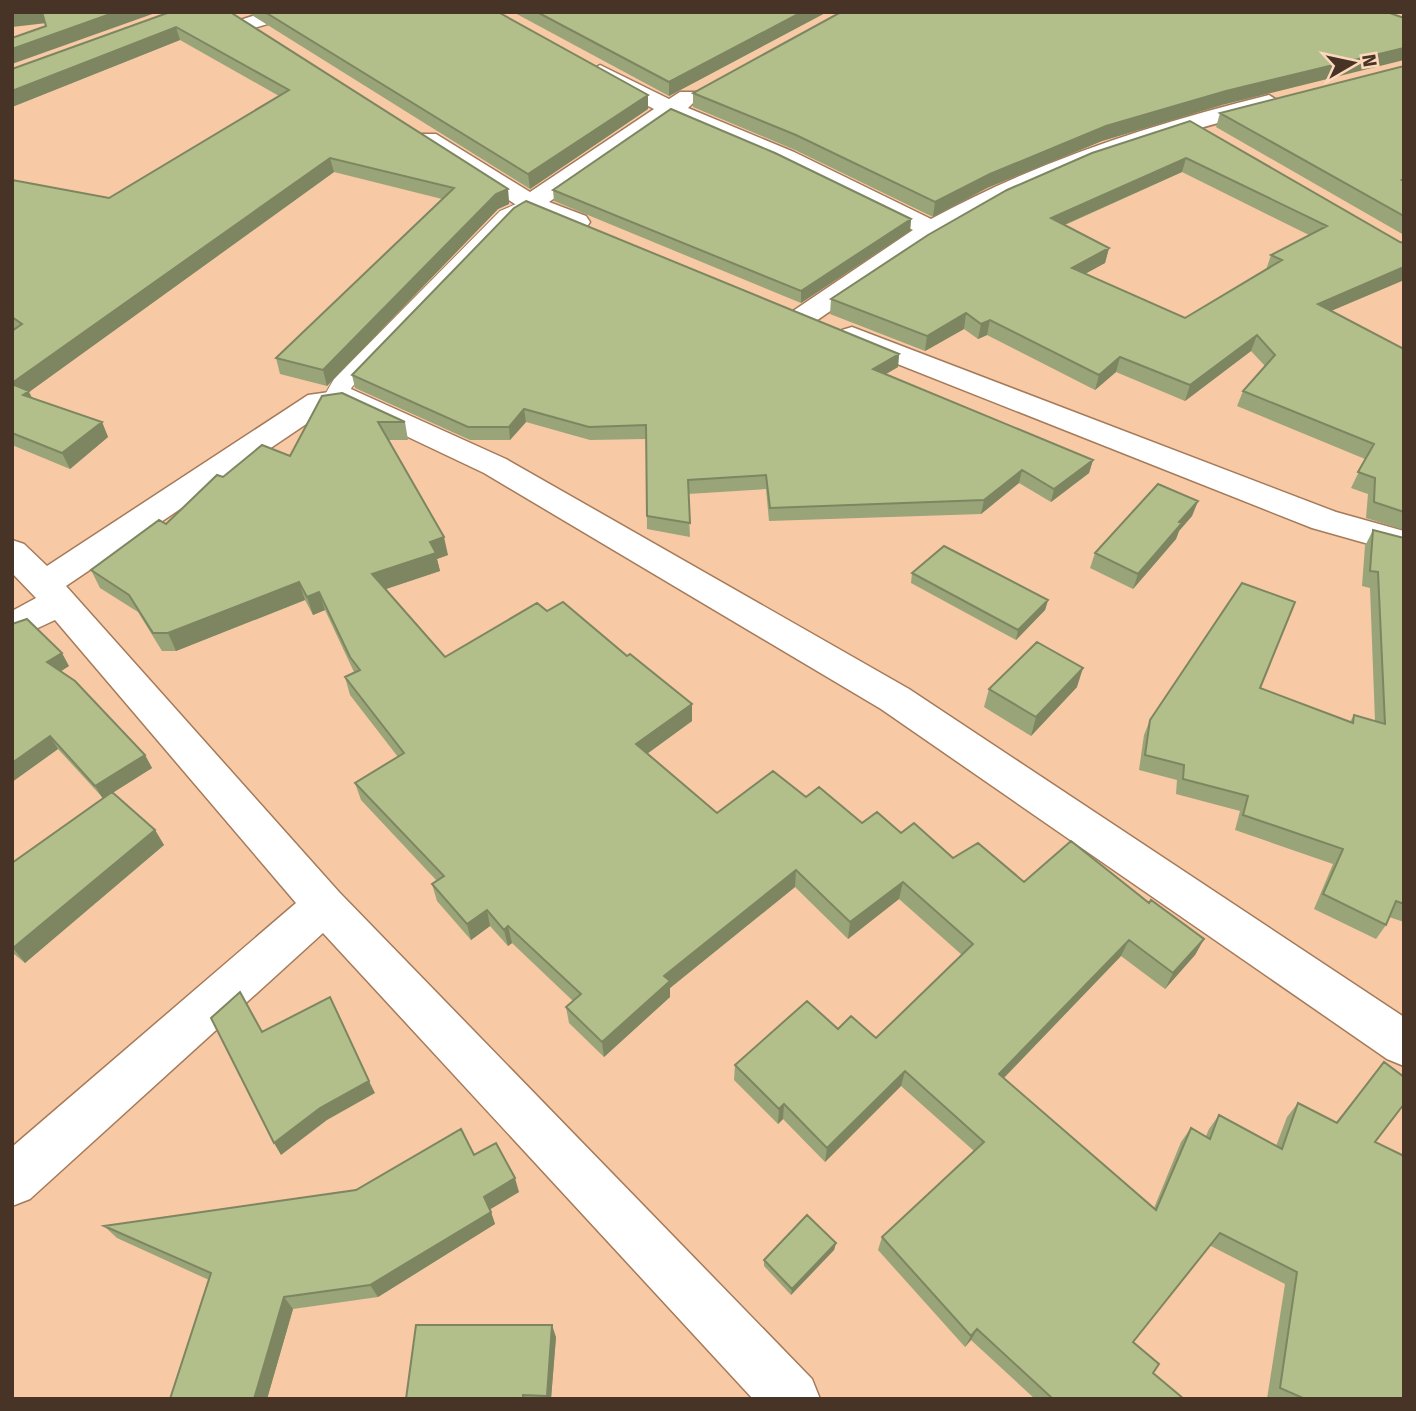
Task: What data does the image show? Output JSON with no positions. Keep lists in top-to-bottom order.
{
  "north": "right"
}
